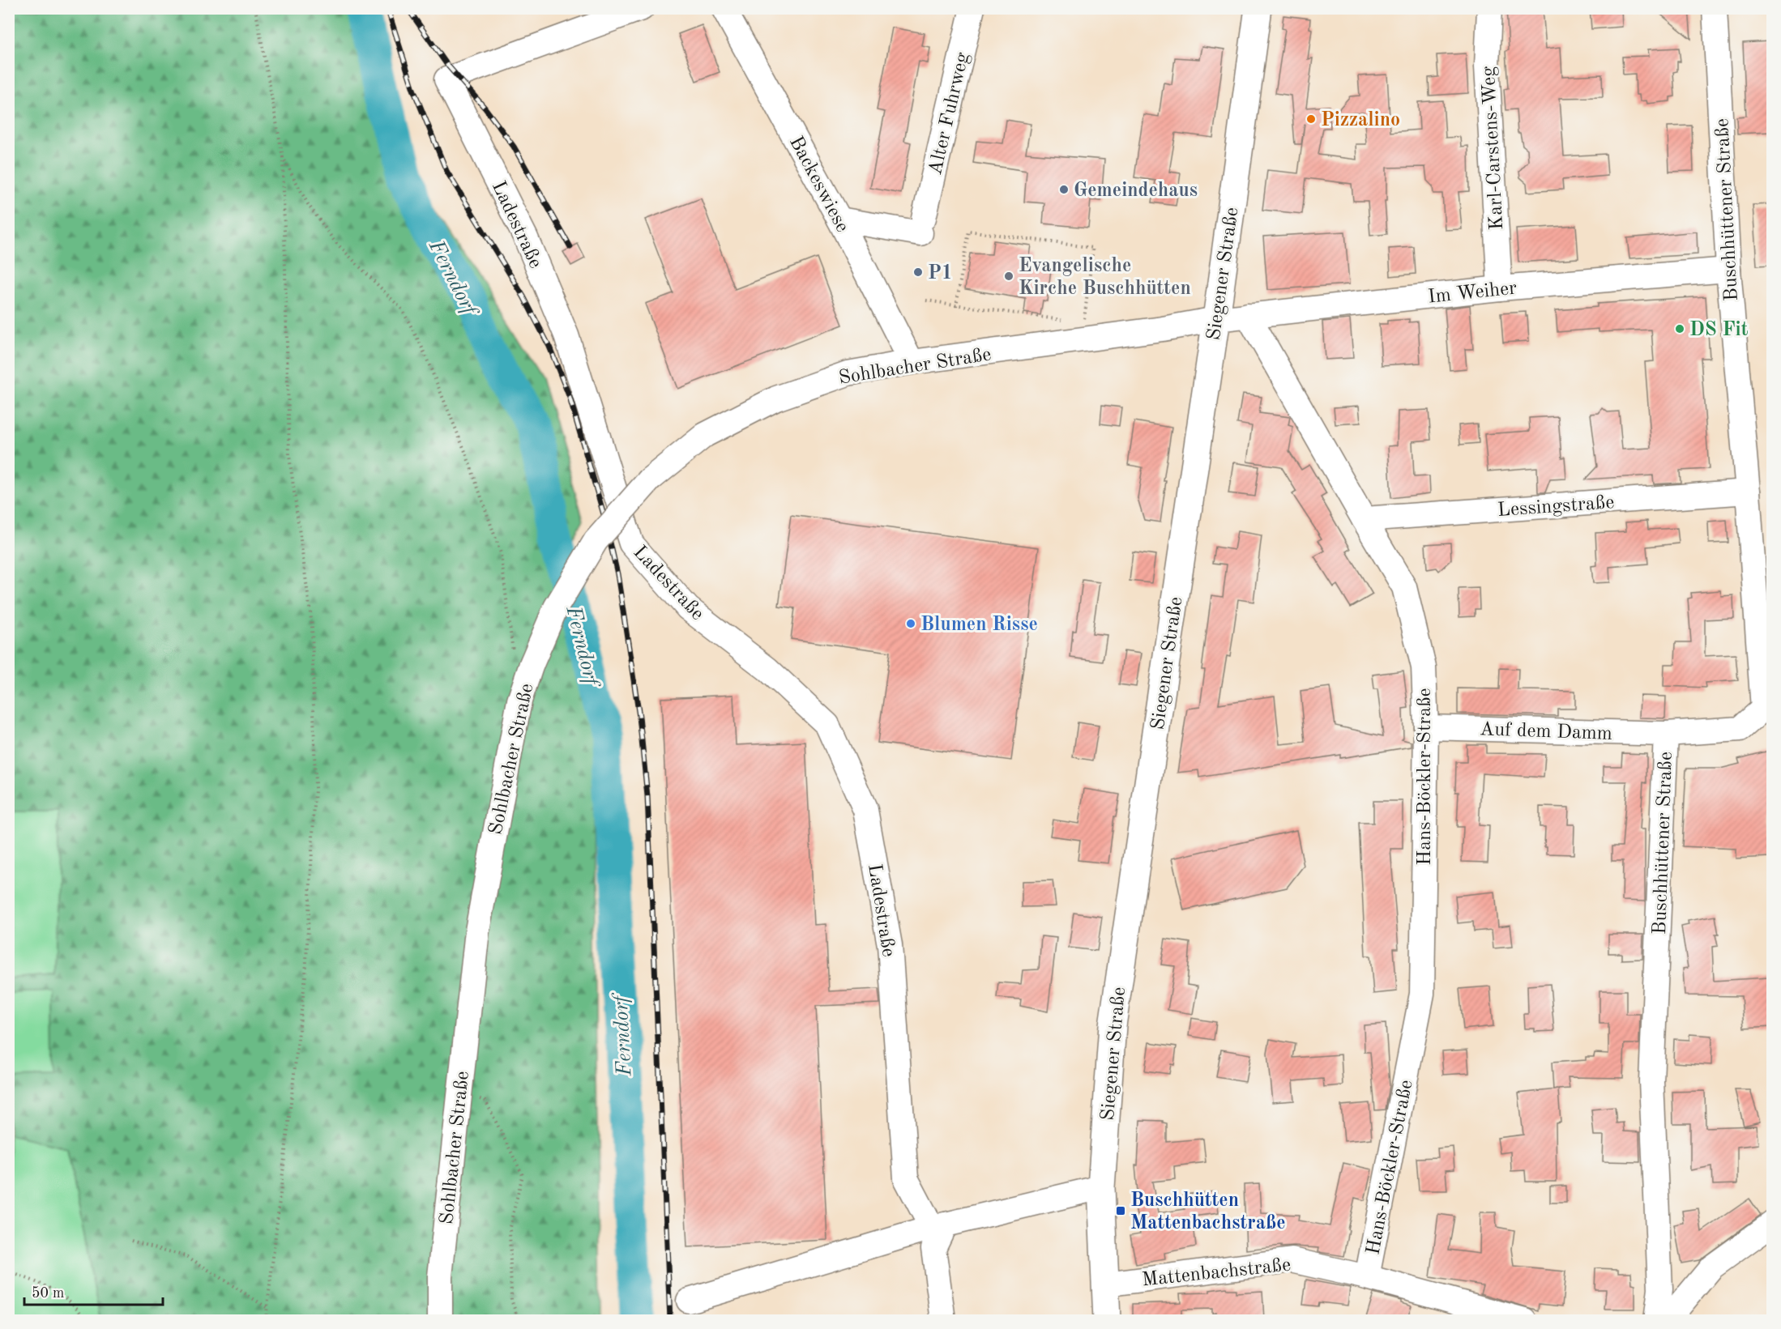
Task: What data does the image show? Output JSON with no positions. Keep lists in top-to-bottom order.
{
  "streets": {
    "main road": ["Siegener Straße"],
    "street": [
      "Alter Fuhrweg",
      "Karl-Carstens-Weg",
      "Backeswiese",
      "Buschhüttener Straße",
      "Ladestraße",
      "Im Weiher",
      "Sohlbacher Straße",
      "Lessingstraße",
      "Auf dem Damm",
      "Hans-Böckler-Straße",
      "Mattenbachstraße"
    ]
  },
  "crossings": [
    ["Alter Fuhrweg", "Backeswiese"],
    ["Karl-Carstens-Weg", "Im Weiher"],
    ["Backeswiese", "Sohlbacher Straße"],
    ["Buschhüttener Straße", "Im Weiher"],
    ["Buschhüttener Straße", "Lessingstraße"],
    ["Buschhüttener Straße", "Auf dem Damm"],
    ["Siegener Straße", "Im Weiher"],
    ["Siegener Straße", "Sohlbacher Straße"],
    ["Siegener Straße", "Mattenbachstraße"],
    ["Im Weiher", "Sohlbacher Straße"],
    ["Im Weiher", "Hans-Böckler-Straße"],
    ["Lessingstraße", "Hans-Böckler-Straße"],
    ["Auf dem Damm", "Hans-Böckler-Straße"],
    ["Hans-Böckler-Straße", "Mattenbachstraße"]
  ],
  "water": ["Ferndorf"],
  "places": {
    "other": [
      "Pizzalino",
      "Gemeindehaus",
      "P1",
      "Evangelische Kirche Buschhütten",
      "DS Fit",
      "Blumen Risse"
    ],
    "transit": ["Buschhütten Mattenbachstraße"]
  },
  "scale_bar": "50 m"
}
